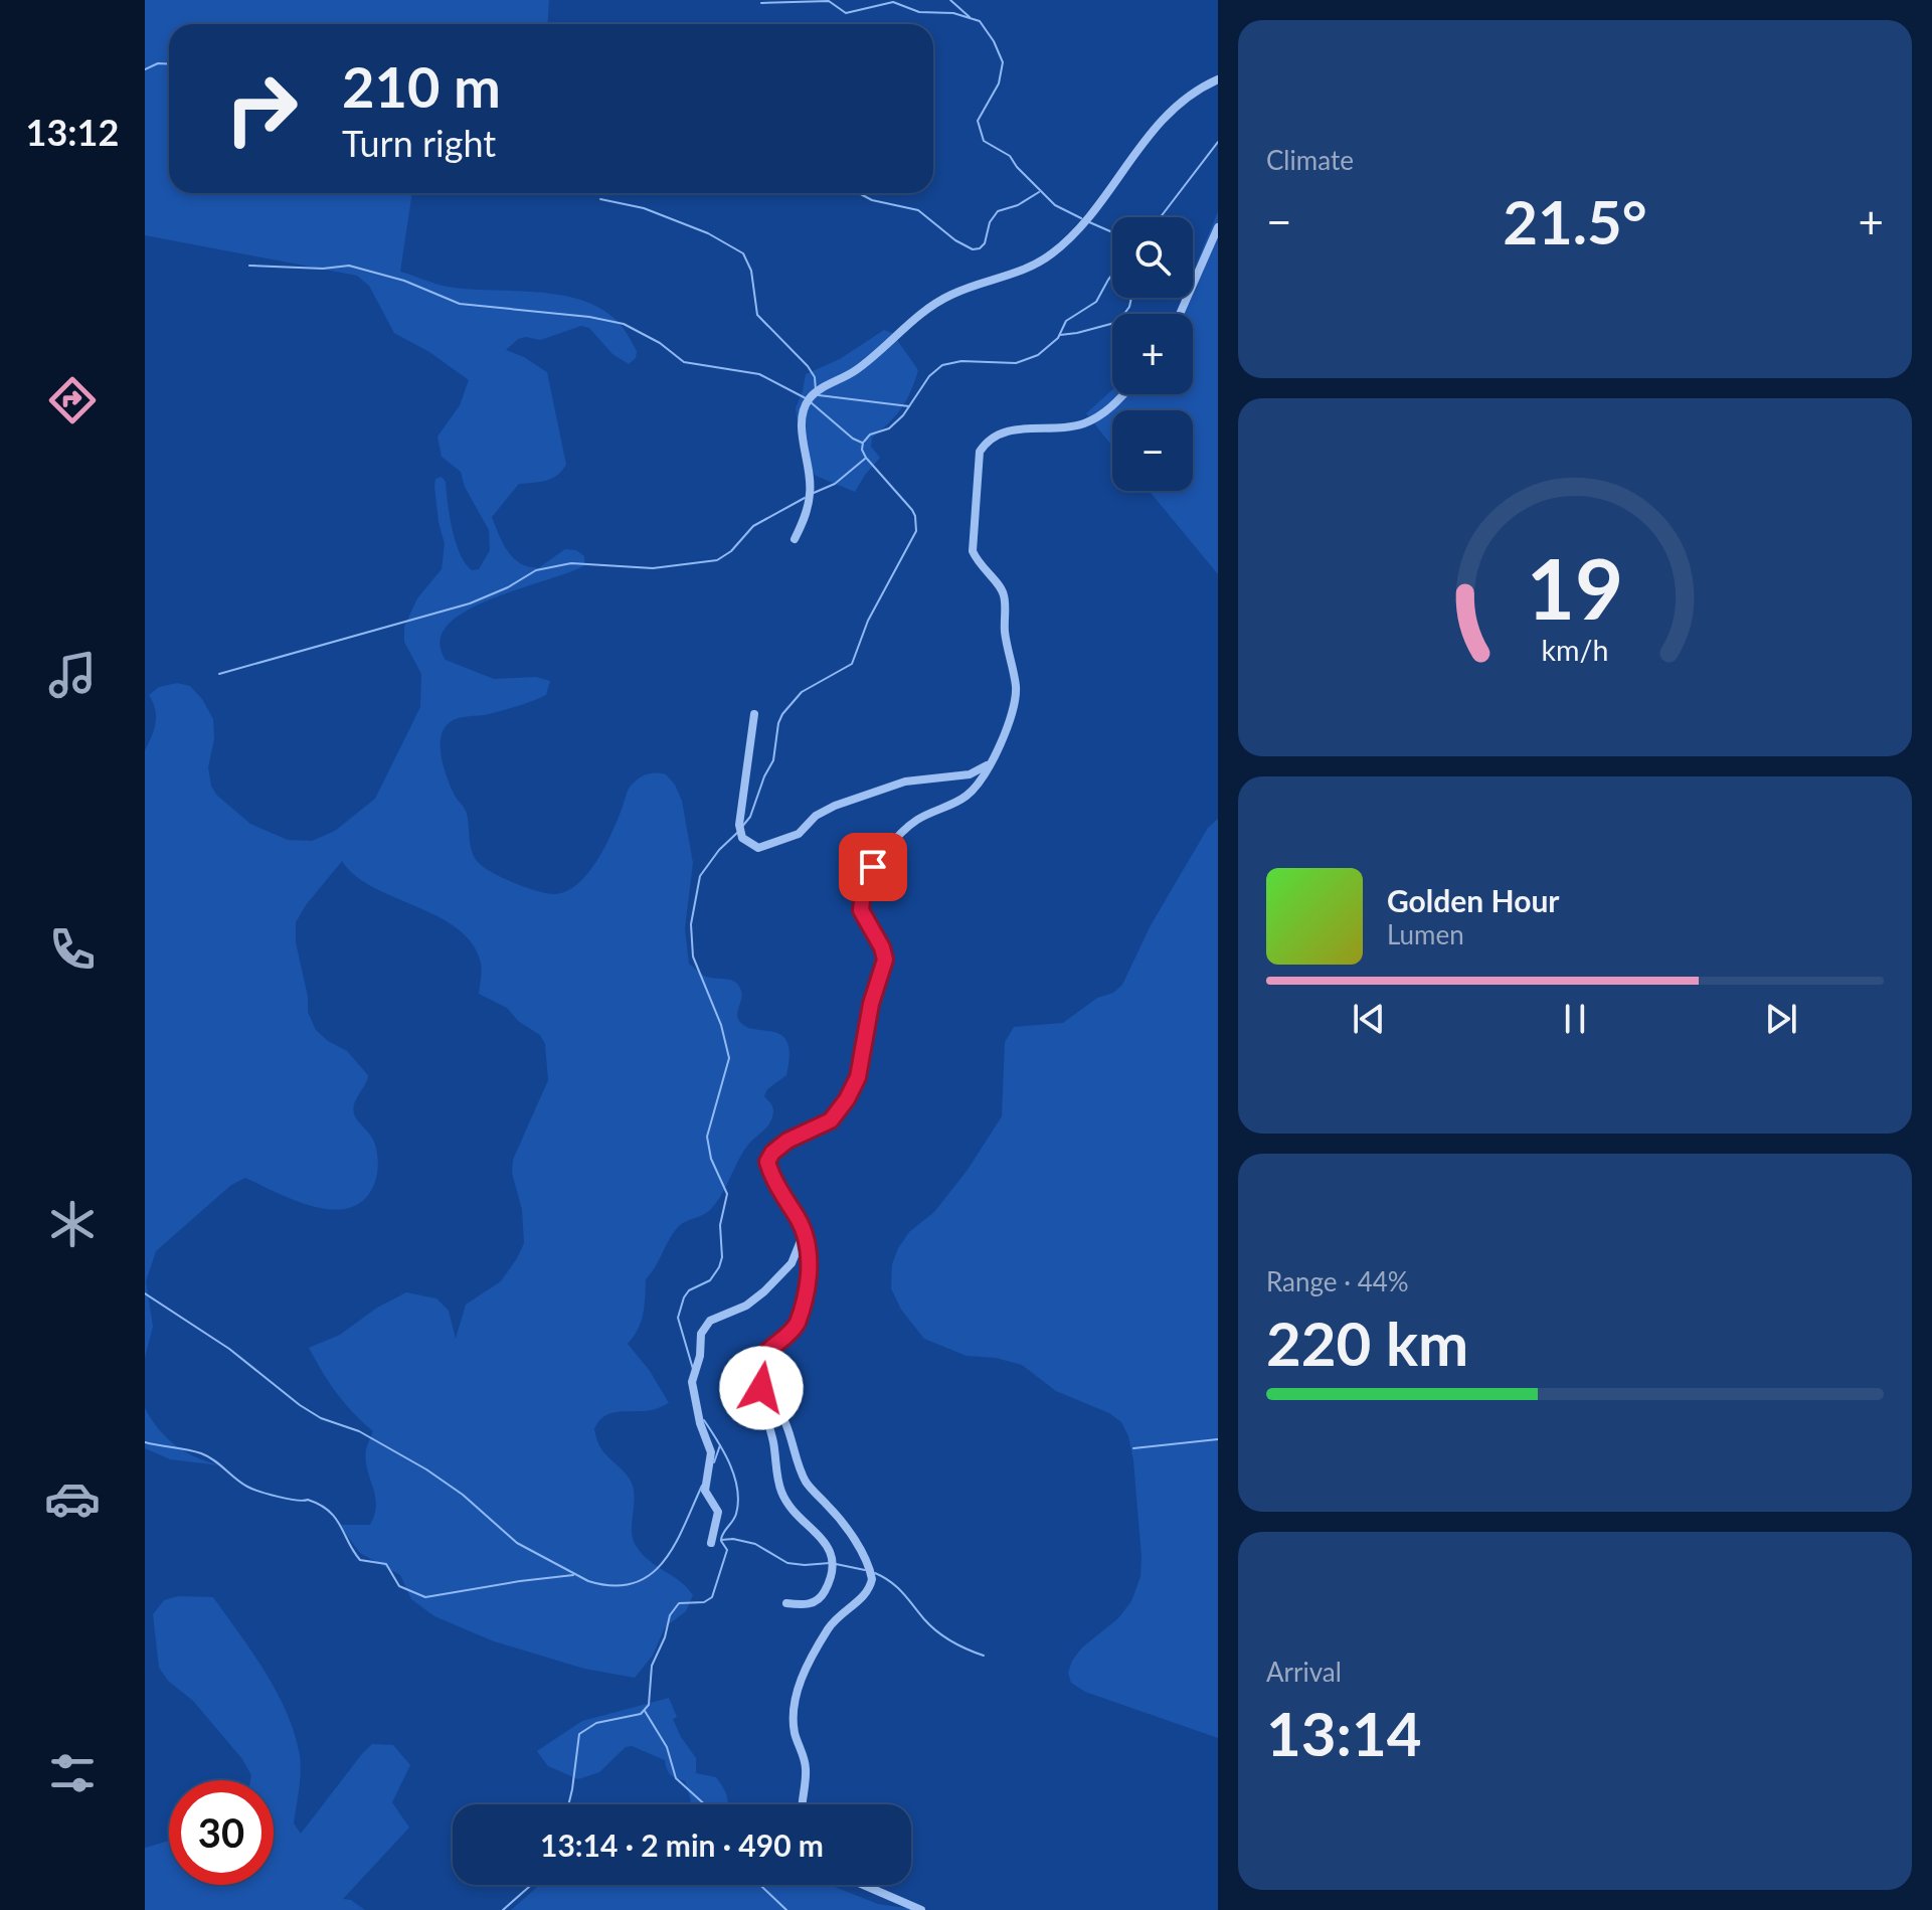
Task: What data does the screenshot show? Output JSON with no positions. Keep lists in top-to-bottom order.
{
  "page": {
    "tabs": "13:12",
    "tile": [
      "Climate",
      ["Range · 44%", "220 km"],
      ["Arrival", "13:14"]
    ],
    "turn": ["210 m", "Turn right"],
    "heat": ["−", "21.5°", "+"],
    "map_buttons": ["+", "−"],
    "song": ["Golden Hour", "Lumen"],
    "limit": "30",
    "trip": "13:14 · 2 min · 490 m",
    "gauge": ["19", "km/h"]
  }
}
